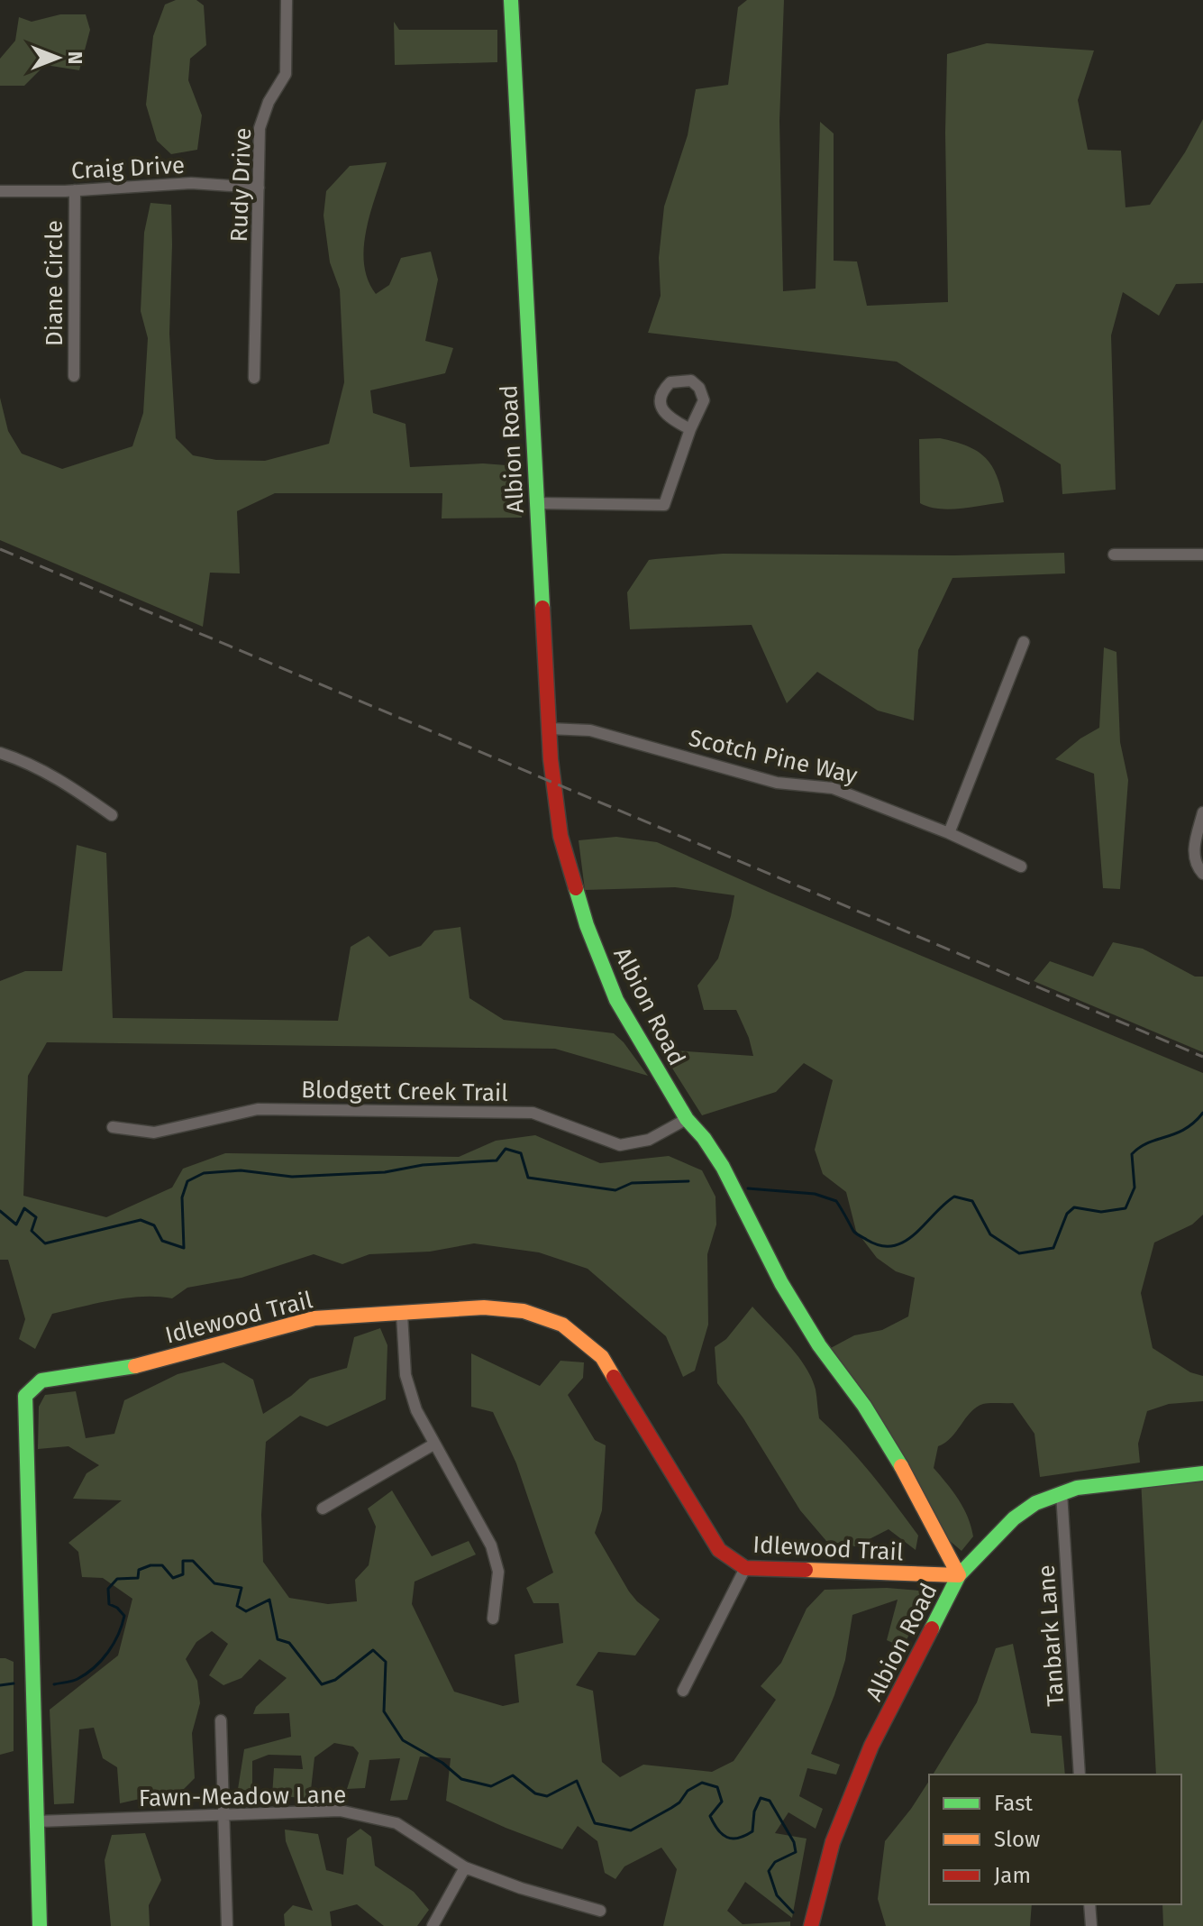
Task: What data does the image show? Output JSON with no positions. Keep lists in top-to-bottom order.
{
  "streets": {
    "street": [
      "Craig Drive",
      "Rudy Drive",
      "Diane Circle",
      "Albion Road",
      "Scotch Pine Way",
      "Blodgett Creek Trail",
      "Idlewood Trail",
      "Tanbark Lane",
      "Fawn-Meadow Lane"
    ]
  },
  "crossings": [
    ["Craig Drive", "Rudy Drive"],
    ["Craig Drive", "Diane Circle"],
    ["Albion Road", "Scotch Pine Way"],
    ["Albion Road", "Blodgett Creek Trail"],
    ["Albion Road", "Idlewood Trail"],
    ["Idlewood Trail", "Fawn-Meadow Lane"]
  ],
  "legend": ["Fast", "Slow", "Jam"],
  "north": "right"
}
